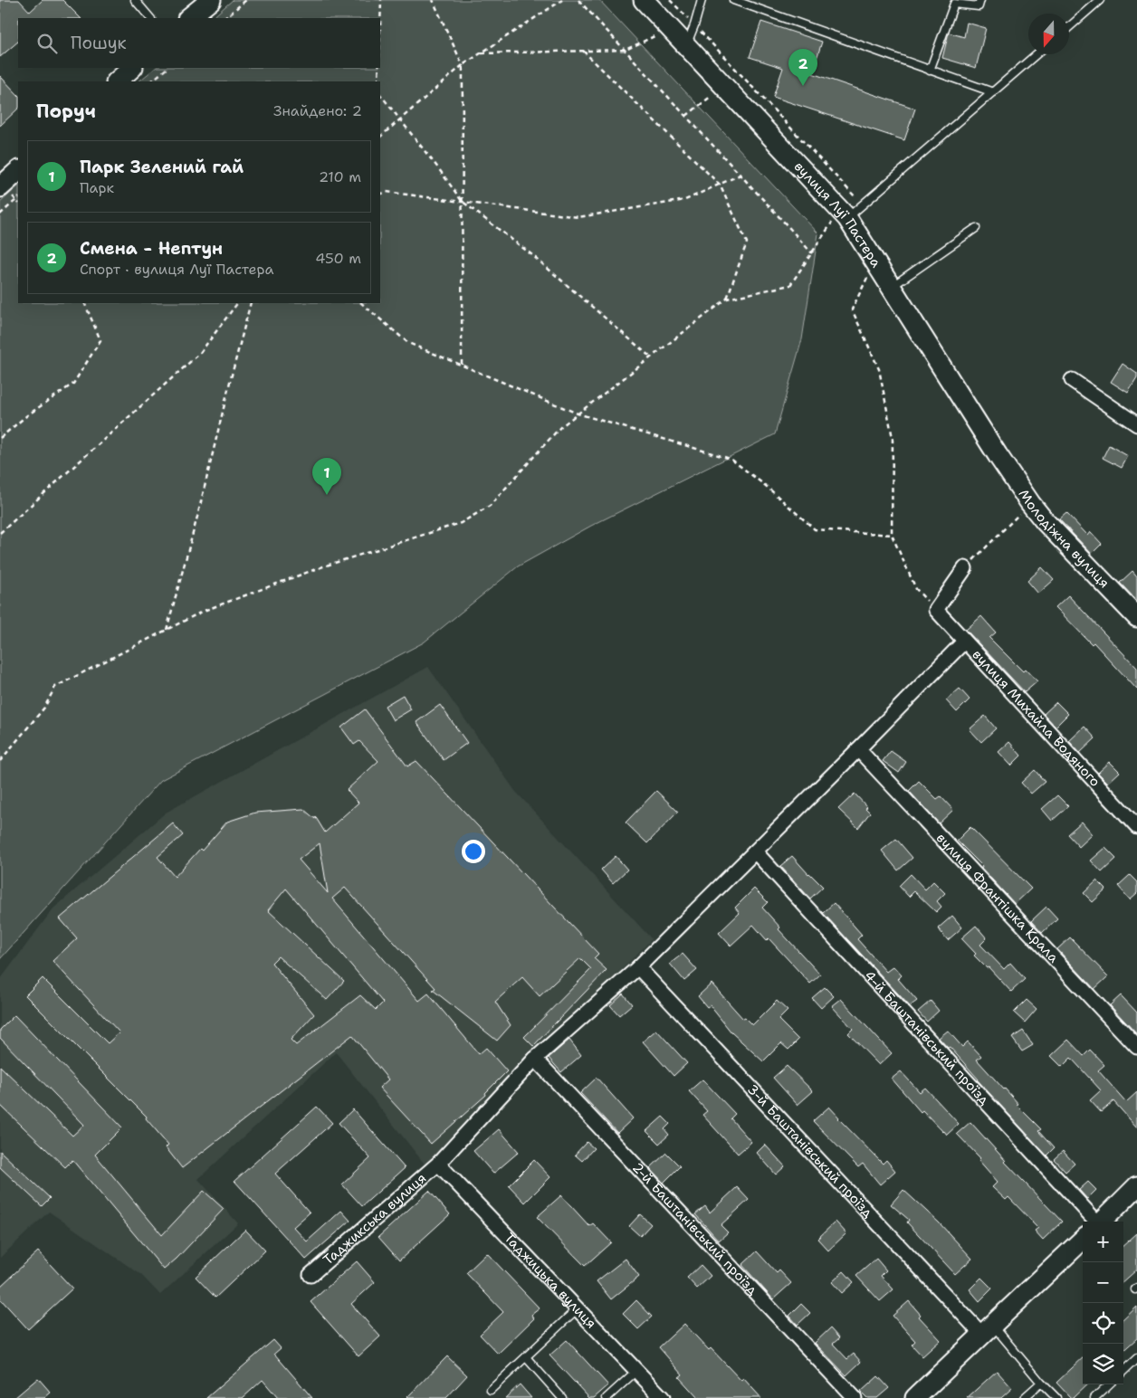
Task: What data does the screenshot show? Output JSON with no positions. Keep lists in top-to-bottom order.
{
  "streets": {
    "street": [
      "вулиця Луї Пастера",
      "Молодіжна вулиця",
      "вулиця Михайла Водяного",
      "вулиця Франтішка Крала",
      "4-й Баштанівський проїзд",
      "3-й Баштанівський проїзд",
      "Таджикська вулиця",
      "2-й Баштанівський проїзд",
      "Таджицька вулиця"
    ]
  },
  "crossings": [
    ["вулиця Луї Пастера", "Молодіжна вулиця"],
    ["вулиця Михайла Водяного", "Таджикська вулиця"],
    ["вулиця Франтішка Крала", "Таджикська вулиця"],
    ["4-й Баштанівський проїзд", "Таджикська вулиця"],
    ["3-й Баштанівський проїзд", "Таджикська вулиця"],
    ["Таджикська вулиця", "2-й Баштанівський проїзд"],
    ["Таджикська вулиця", "Таджицька вулиця"]
  ],
  "north": "bottom",
  "page": {
    "search": "Пошук",
    "pins": ["2", "1"],
    "heading": ["Поруч", "Знайдено: 2"],
    "list": [
      {
        "mark": "1",
        "name": "Парк Зелений гай",
        "note": "Парк",
        "value": "210 m"
      },
      {
        "mark": "2",
        "name": "Смена - Нептун",
        "note": "Спорт · вулиця Луї Пастера",
        "value": "450 m"
      }
    ],
    "map_buttons": ["+", "−"]
  }
}
